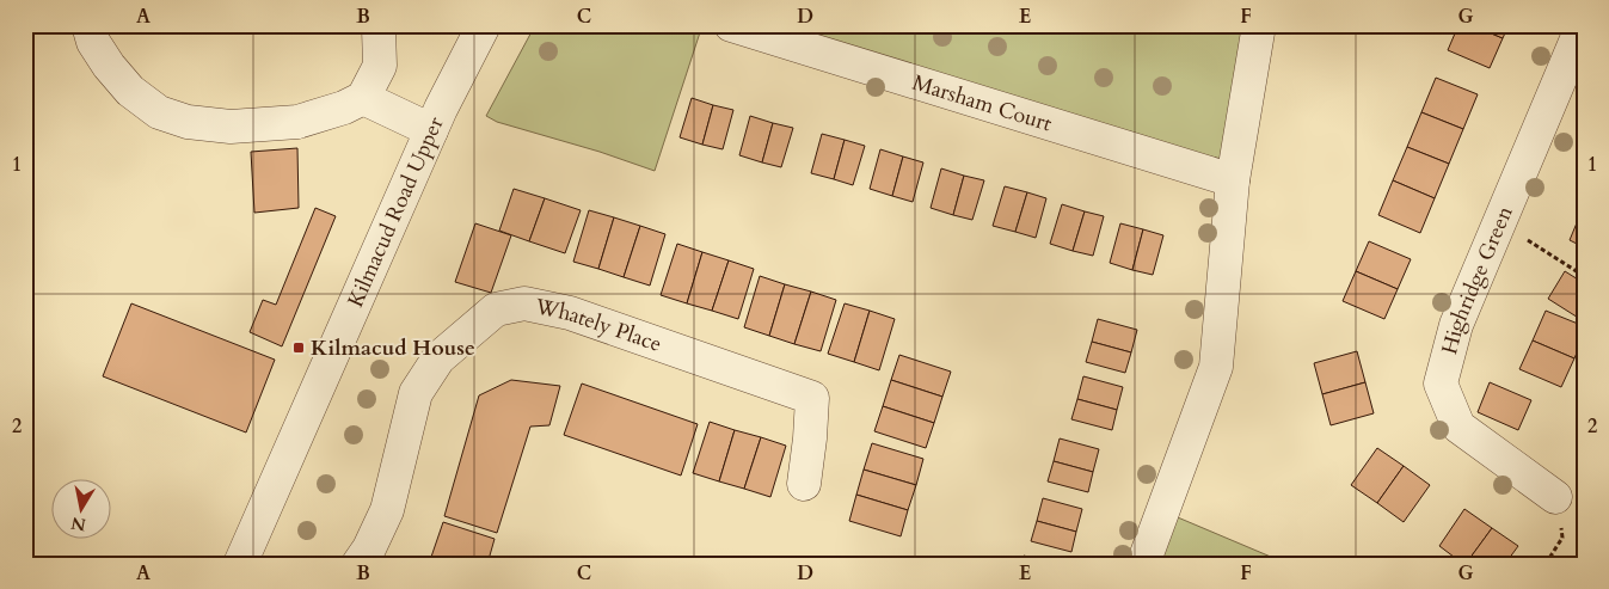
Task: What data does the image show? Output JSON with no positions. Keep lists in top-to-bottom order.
{
  "streets": {
    "street": [
      "Marsham Court",
      "Kilmacud Road Upper",
      "Highridge Green",
      "Whately Place"
    ]
  },
  "places": {
    "transit": ["Kilmacud House"]
  },
  "north": "bottom",
  "grid": {
    "columns": [
      "A",
      "B",
      "C",
      "D",
      "E",
      "F",
      "G"
    ],
    "rows": ["1", "2"]
  }
}
